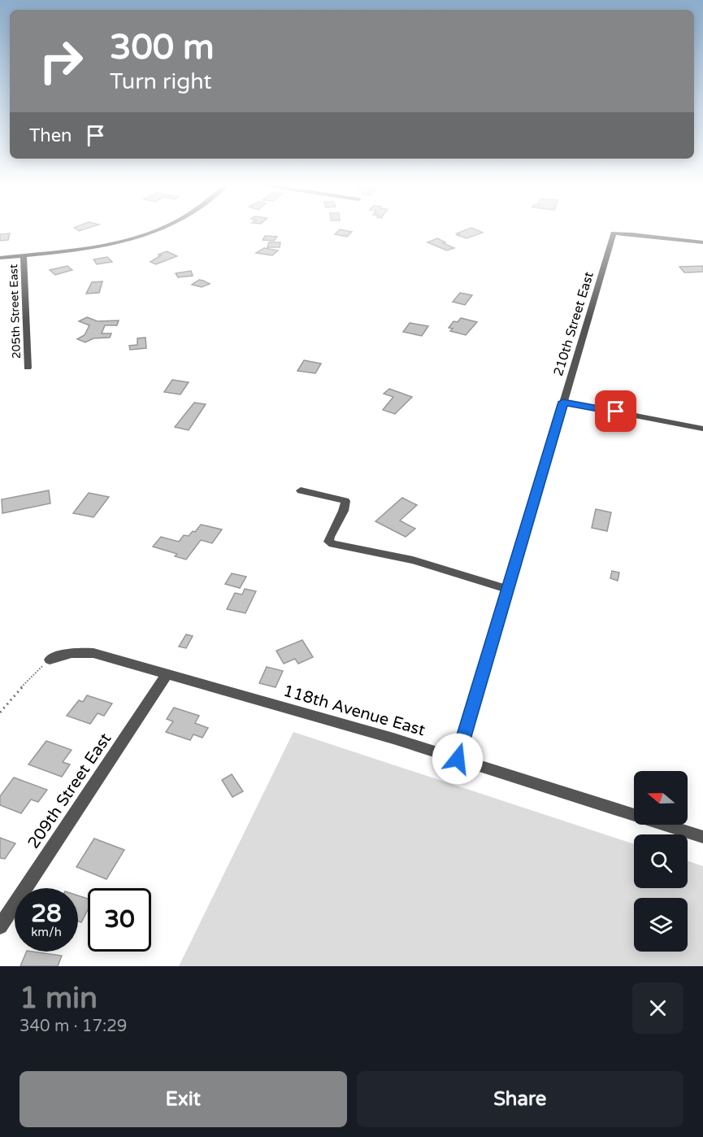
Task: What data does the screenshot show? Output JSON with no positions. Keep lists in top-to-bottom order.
{
  "streets": {
    "street": [
      "205th Street East",
      "210th Street East",
      "118th Avenue East",
      "209th Street East"
    ]
  },
  "crossings": [
    ["210th Street East", "118th Avenue East"],
    ["118th Avenue East", "209th Street East"]
  ],
  "north": "left",
  "page": {
    "turn": ["300 m", "Turn right"],
    "then": "Then",
    "speed": "28 km/h",
    "limit": "30",
    "heading": ["1 min", "340 m · 17:29"],
    "buttons": ["Exit", "Share"]
  }
}
